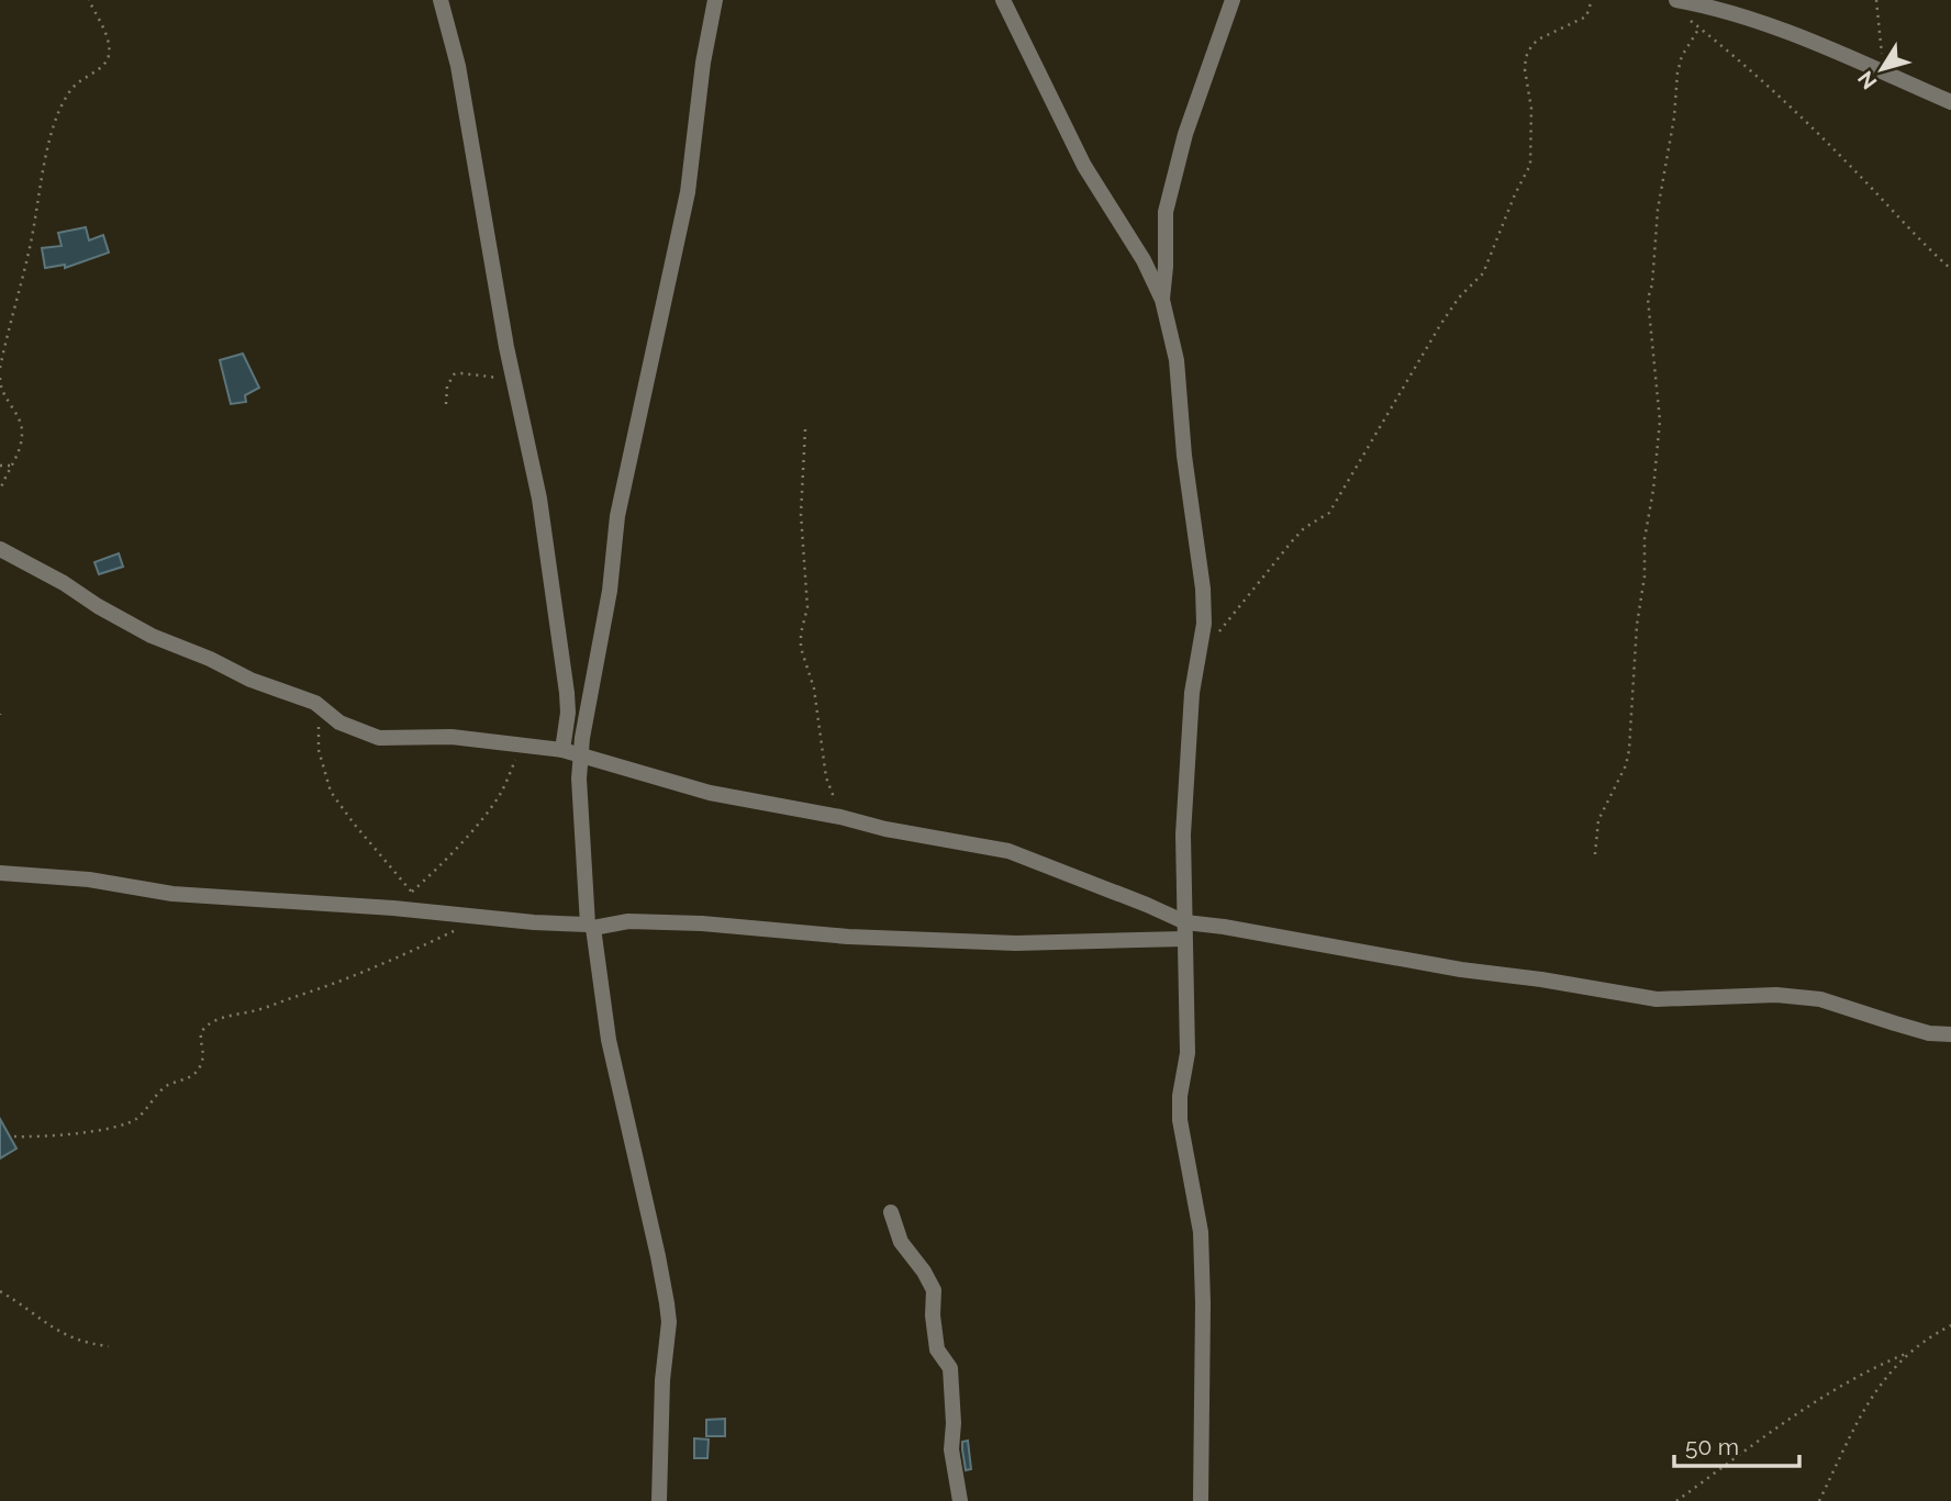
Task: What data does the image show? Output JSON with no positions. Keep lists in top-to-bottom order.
{
  "scale_bar": "50 m",
  "north": "bottom left"
}
